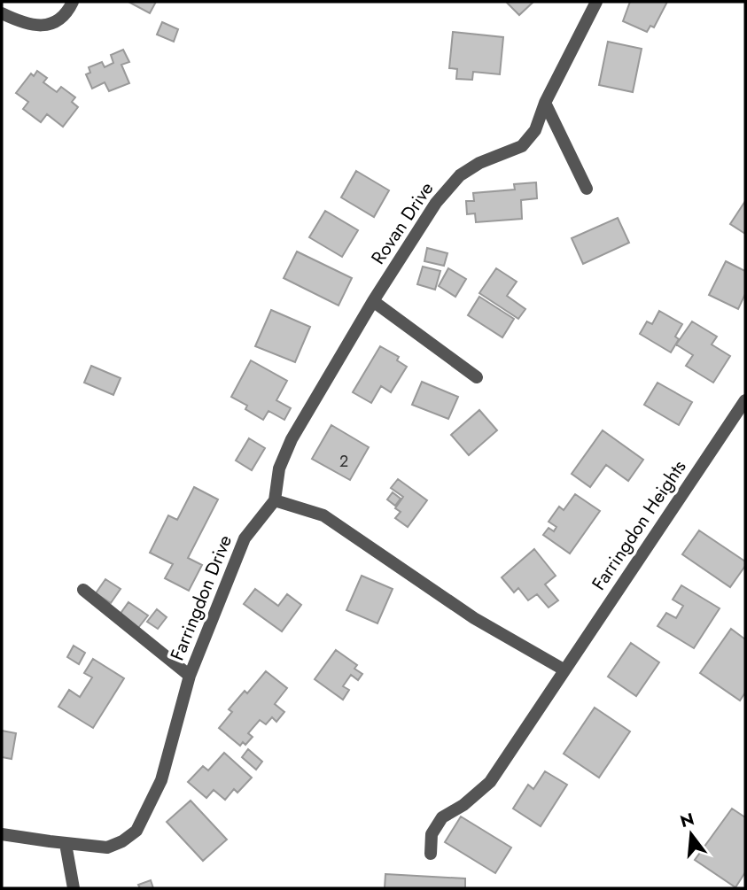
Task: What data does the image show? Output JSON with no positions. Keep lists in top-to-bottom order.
{
  "streets": {
    "street": ["Rovan Drive", "Farringdon Heights", "Farringdon Drive"]
  },
  "crossings": [
    ["Rovan Drive", "Farringdon Drive"]
  ],
  "house_numbers": ["2"],
  "north": "top"
}
